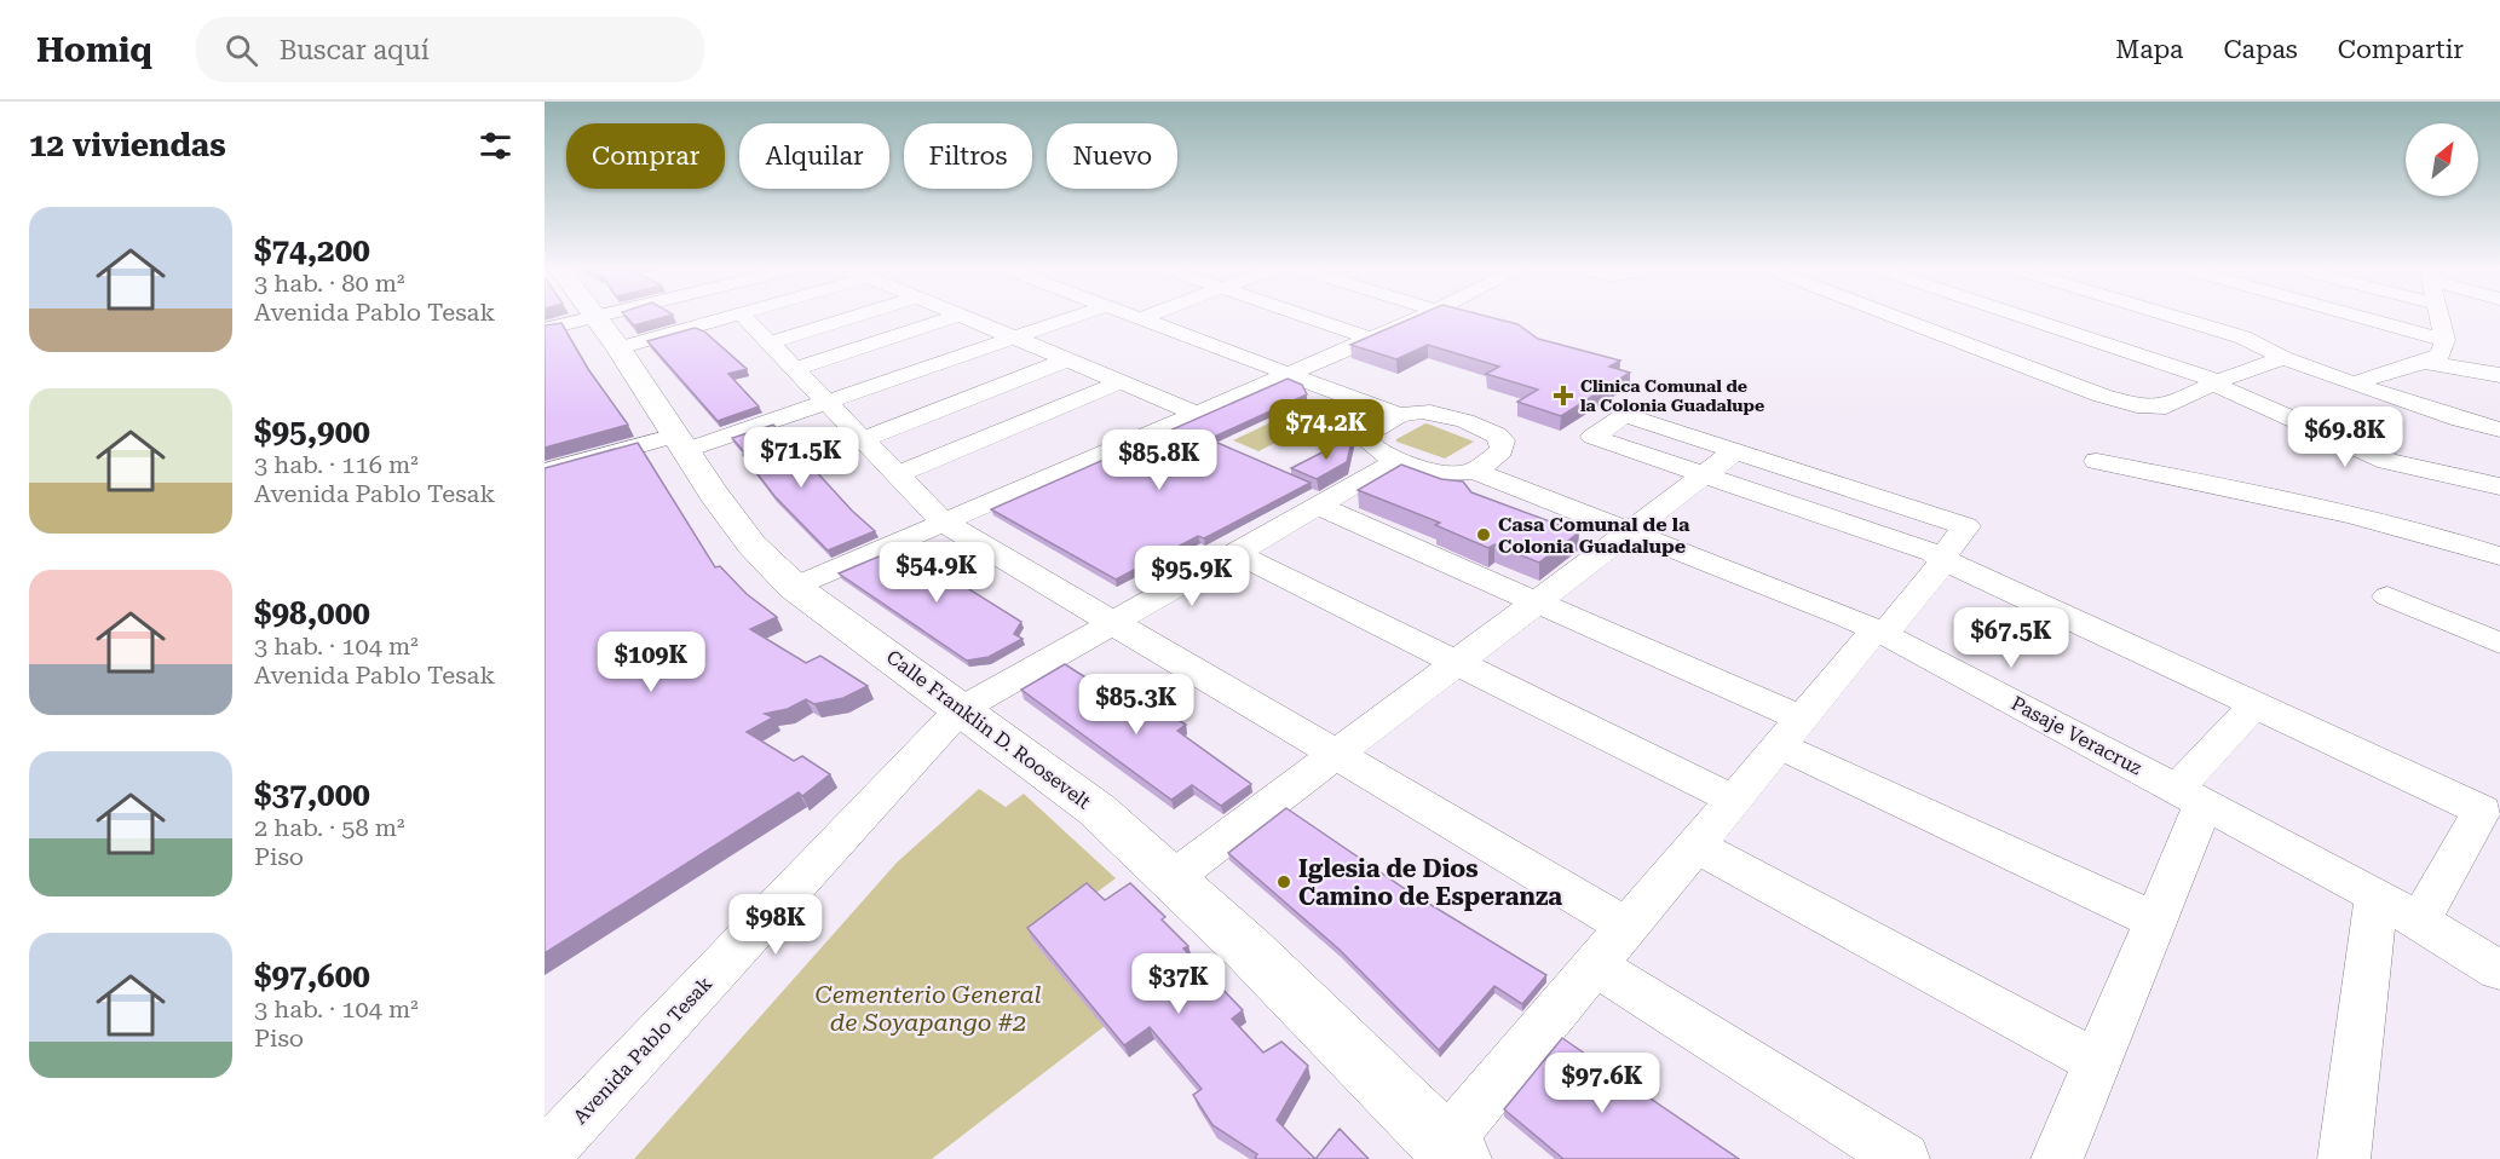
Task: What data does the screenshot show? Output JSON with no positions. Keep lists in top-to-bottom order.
{
  "streets": {
    "main road": ["Calle Franklin D. Roosevelt"],
    "street": ["Pasaje Veracruz", "Avenida Pablo Tesak"]
  },
  "crossings": [
    ["Calle Franklin D. Roosevelt", "Avenida Pablo Tesak"],
    ["Pasaje Veracruz", "Avenida Pablo Tesak"]
  ],
  "parks": ["Cementerio General de Soyapango #2"],
  "places": {
    "health": ["Clinica Comunal de la Colonia Guadalupe"],
    "other": ["Casa Comunal de la Colonia Guadalupe", "Iglesia de Dios Camino de Esperanza"]
  },
  "north": "top right",
  "page": {
    "header": "Homiq",
    "search": "Buscar aquí",
    "nav": ["Mapa", "Capas", "Compartir"],
    "heading": "12 viviendas",
    "chip": [
      "Comprar",
      "Alquilar",
      "Filtros",
      "Nuevo"
    ],
    "list": [
      {
        "name": "$74,200",
        "note": "3 hab. · 80 m² · Avenida Pablo Tesak"
      },
      {
        "name": "$95,900",
        "note": "3 hab. · 116 m² · Avenida Pablo Tesak"
      },
      {
        "name": "$98,000",
        "note": "3 hab. · 104 m² · Avenida Pablo Tesak"
      },
      {
        "name": "$37,000",
        "note": "2 hab. · 58 m² · Piso"
      },
      {
        "name": "$97,600",
        "note": "3 hab. · 104 m² · Piso"
      }
    ],
    "price": [
      "$74.2K",
      "$69.8K",
      "$71.5K",
      "$85.8K",
      "$54.9K",
      "$95.9K",
      "$67.5K",
      "$109K",
      "$85.3K",
      "$98K",
      "$37K",
      "$97.6K"
    ]
  }
}
